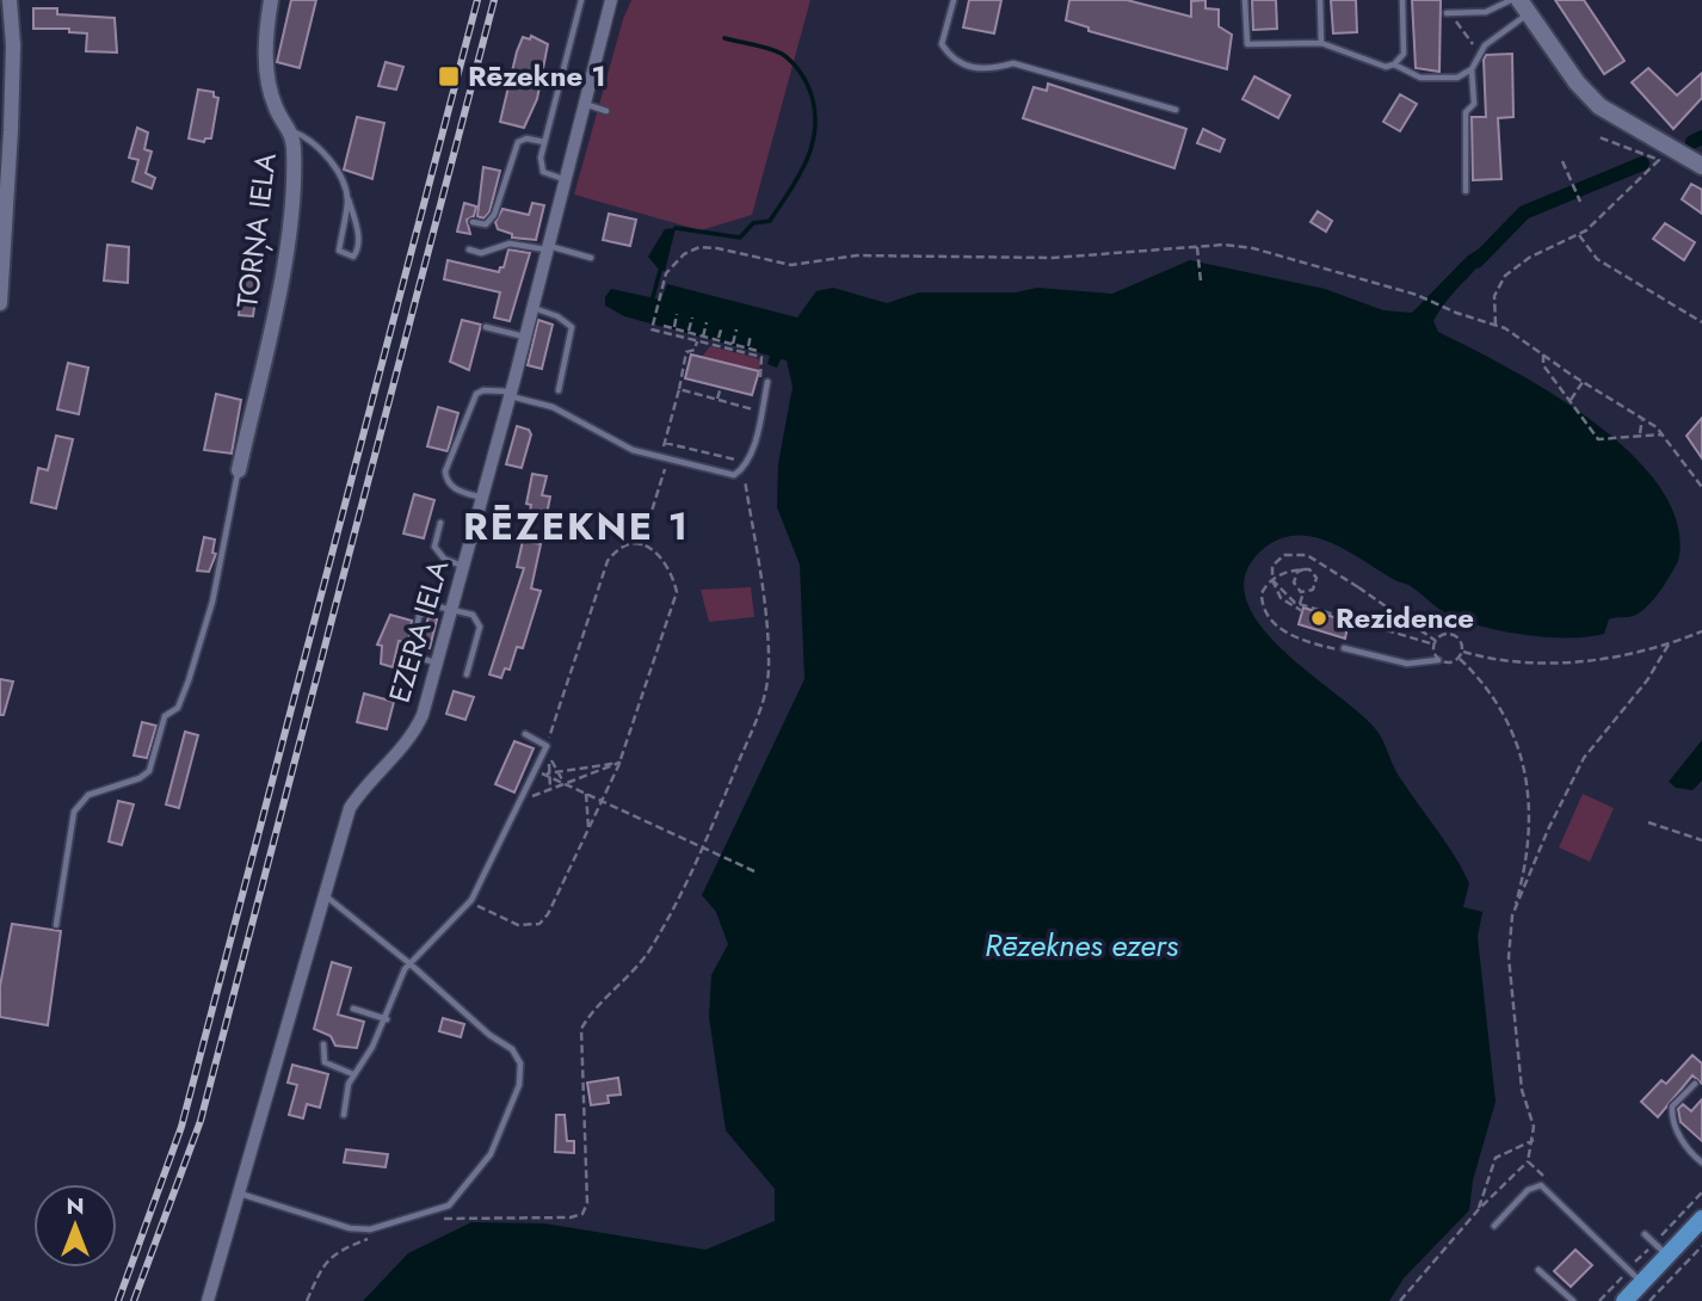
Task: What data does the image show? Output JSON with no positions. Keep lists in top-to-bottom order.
{
  "streets": {
    "street": ["TORŅA IELA", "EZERA IELA"]
  },
  "districts": ["RĒZEKNE 1"],
  "water": ["Rēzeknes ezers"],
  "places": {
    "transit": ["Rēzekne 1"],
    "other": ["Rezidence"]
  },
  "north": "top"
}
